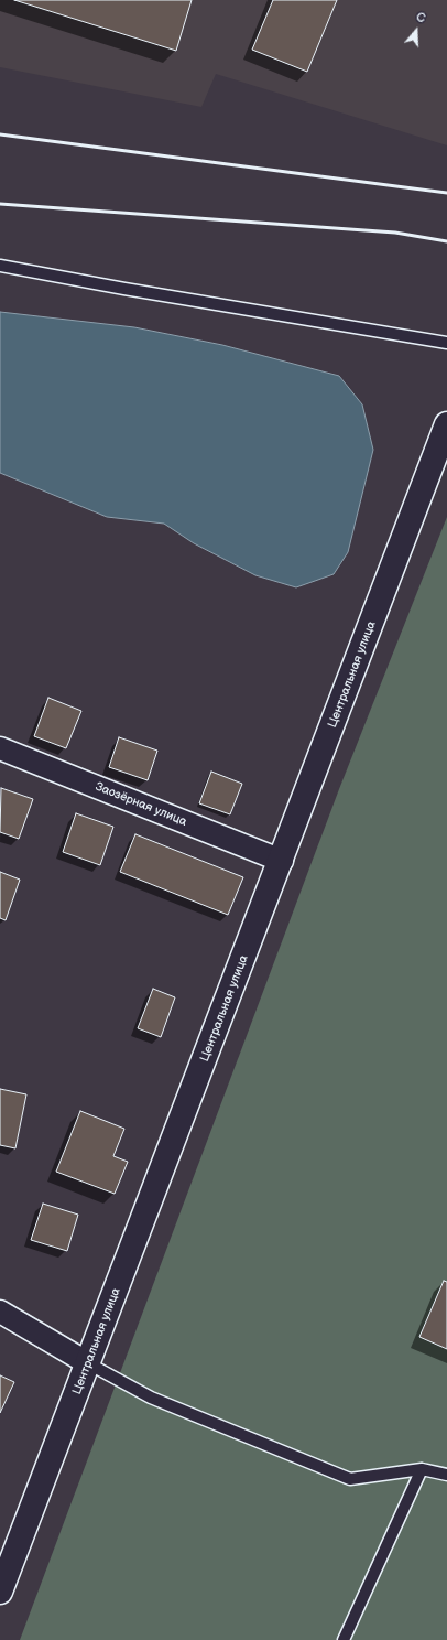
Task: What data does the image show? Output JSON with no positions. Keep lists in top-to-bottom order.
{
  "streets": {
    "street": ["Центральная улица", "Заозёрная улица"]
  },
  "crossings": [
    ["Центральная улица", "Заозёрная улица"]
  ],
  "north": "top"
}
